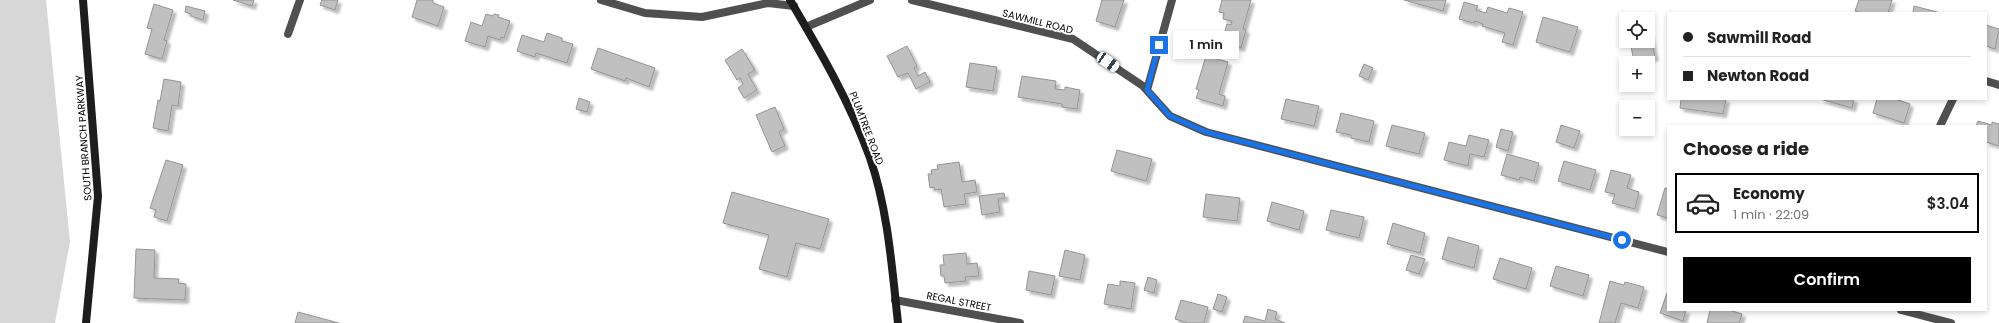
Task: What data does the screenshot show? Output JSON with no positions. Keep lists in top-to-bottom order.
{
  "streets": {
    "street": [
      "SAWMILL ROAD",
      "PLUMTREE ROAD",
      "SOUTH BRANCH PARKWAY",
      "REGAL STREET"
    ]
  },
  "crossings": [
    ["PLUMTREE ROAD", "REGAL STREET"]
  ],
  "page": {
    "map_buttons": ["+", "−"],
    "banner": ["Sawmill Road", "Newton Road"],
    "bubble": "1 min",
    "heading": "Choose a ride",
    "list": [
      {
        "name": "Economy",
        "note": "1 min · 22:09",
        "value": "$3.04"
      }
    ],
    "buttons": "Confirm"
  }
}
